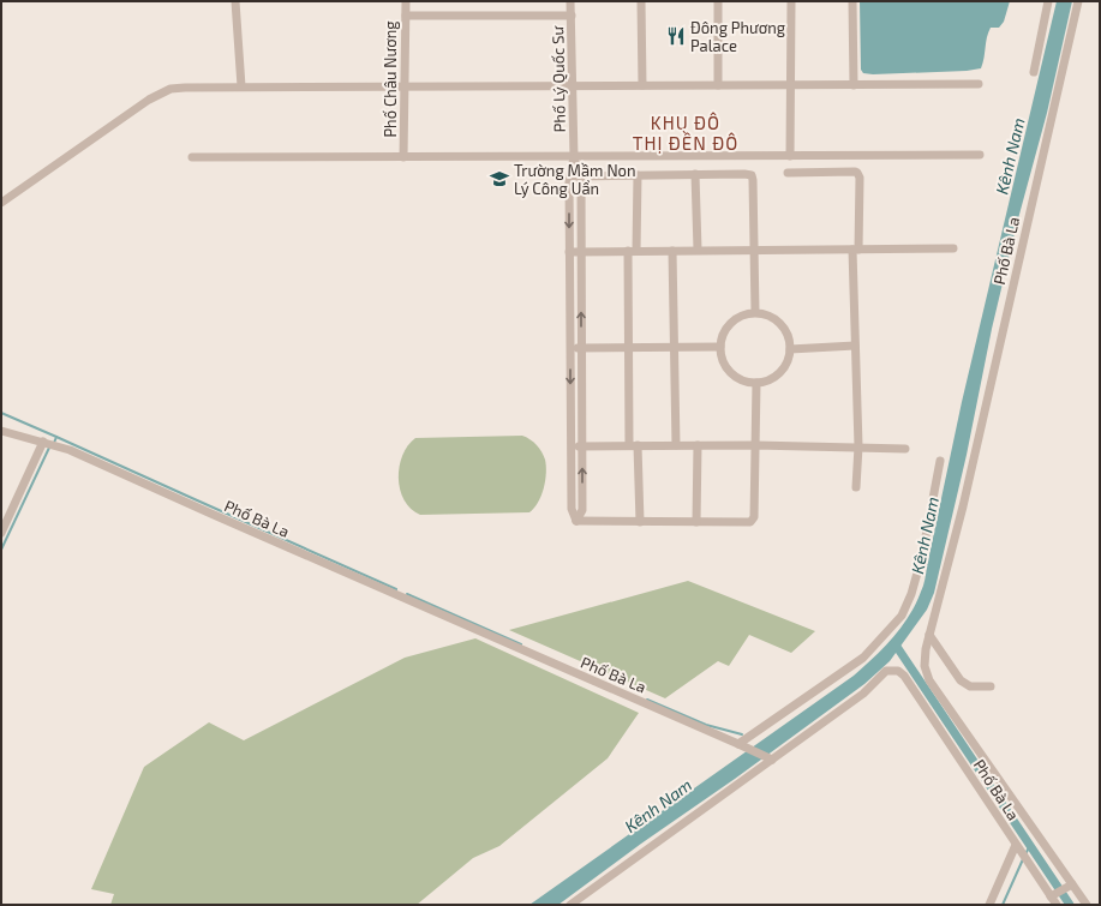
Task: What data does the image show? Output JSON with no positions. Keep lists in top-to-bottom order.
{
  "streets": {
    "street": ["Phố Châu Nương", "Phố Lý Quốc Sư", "Phố Bà La"]
  },
  "districts": ["KHU ĐÔ THỊ ĐỀN ĐÔ"],
  "water": ["Kênh Nam"],
  "places": {
    "restaurant": ["Đông Phương Palace"],
    "school or university": ["Trường Mầm Non Lý Công Uẩn"]
  }
}
